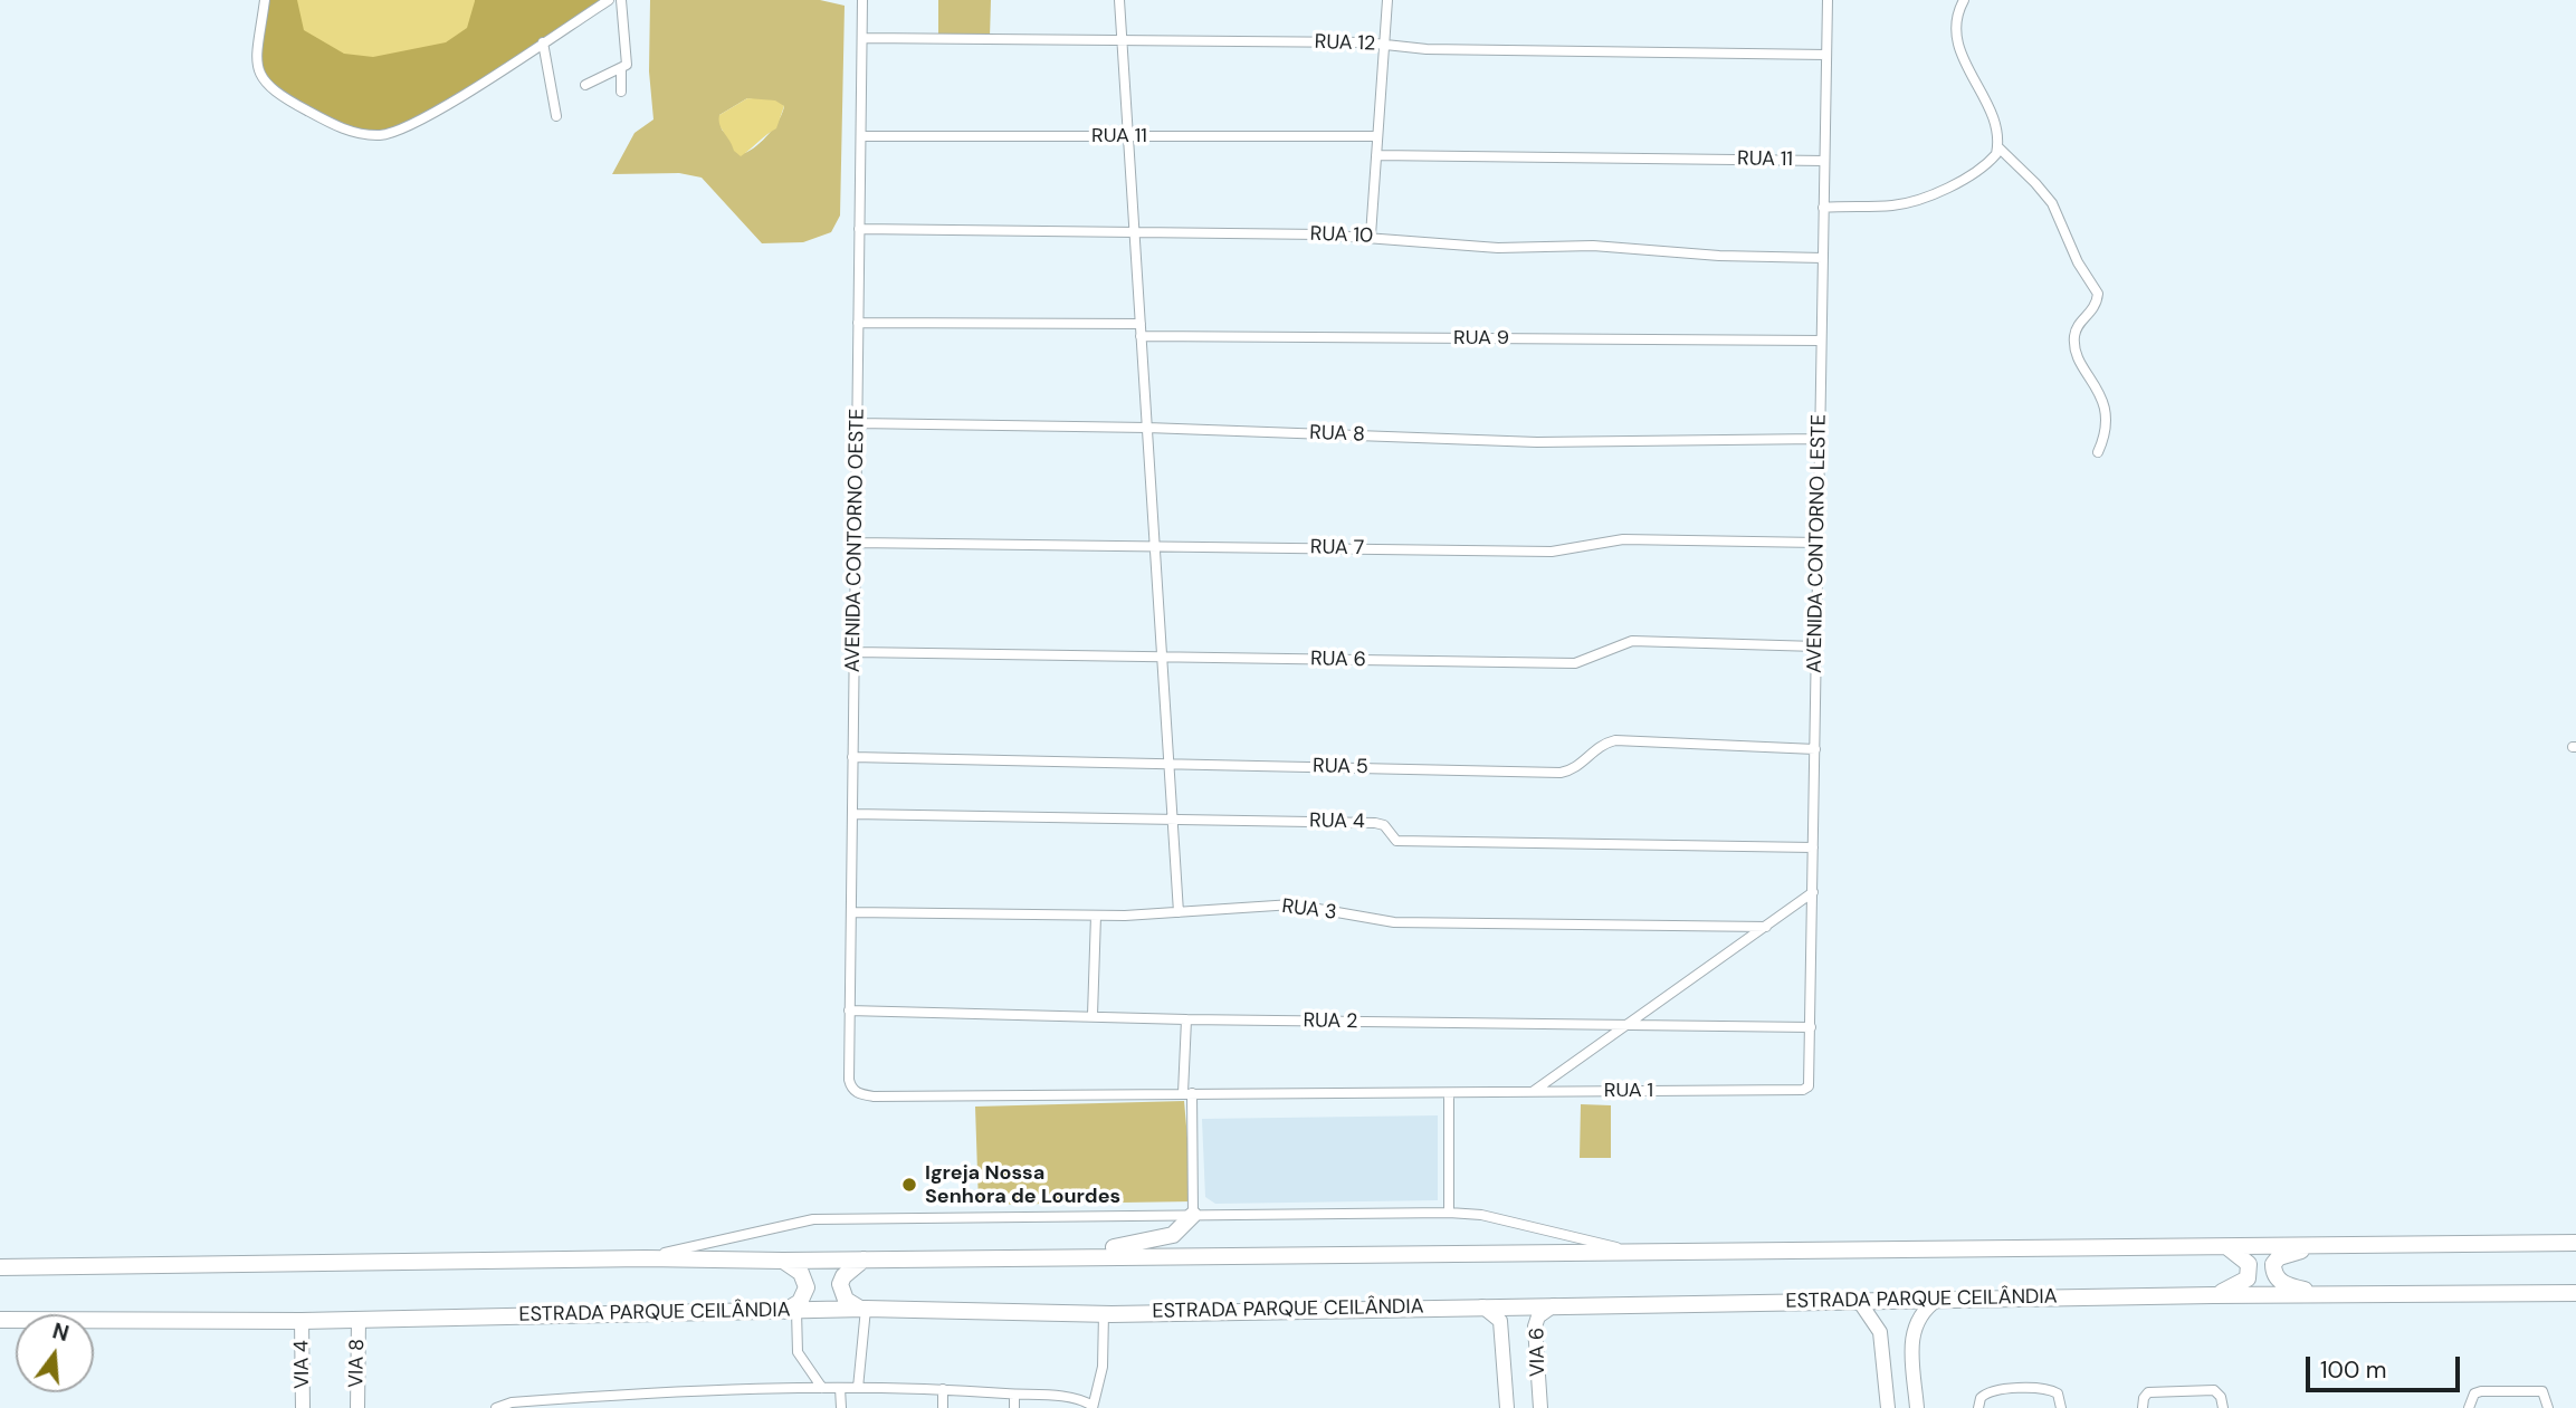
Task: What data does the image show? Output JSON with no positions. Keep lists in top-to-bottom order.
{
  "streets": {
    "highway": ["ESTRADA PARQUE CEILÂNDIA"],
    "main road": ["VIA 6", "VIA 8", "VIA 4"],
    "street": [
      "RUA 12",
      "RUA 11",
      "RUA 10",
      "RUA 9",
      "RUA 8",
      "AVENIDA CONTORNO OESTE",
      "AVENIDA CONTORNO LESTE",
      "RUA 7",
      "RUA 6",
      "RUA 5",
      "RUA 4",
      "RUA 3",
      "RUA 2",
      "RUA 1"
    ]
  },
  "crossings": [
    ["RUA 12", "AVENIDA CONTORNO OESTE"],
    ["RUA 12", "AVENIDA CONTORNO LESTE"],
    ["RUA 11", "AVENIDA CONTORNO OESTE"],
    ["RUA 11", "AVENIDA CONTORNO LESTE"],
    ["RUA 10", "AVENIDA CONTORNO OESTE"],
    ["RUA 10", "AVENIDA CONTORNO LESTE"],
    ["RUA 9", "AVENIDA CONTORNO LESTE"],
    ["RUA 8", "AVENIDA CONTORNO OESTE"],
    ["RUA 8", "AVENIDA CONTORNO LESTE"],
    ["AVENIDA CONTORNO OESTE", "RUA 7"],
    ["AVENIDA CONTORNO OESTE", "RUA 6"],
    ["AVENIDA CONTORNO OESTE", "RUA 5"],
    ["AVENIDA CONTORNO OESTE", "RUA 4"],
    ["AVENIDA CONTORNO OESTE", "RUA 3"],
    ["AVENIDA CONTORNO OESTE", "RUA 2"],
    ["AVENIDA CONTORNO OESTE", "RUA 1"],
    ["AVENIDA CONTORNO LESTE", "RUA 7"],
    ["AVENIDA CONTORNO LESTE", "RUA 6"],
    ["AVENIDA CONTORNO LESTE", "RUA 5"],
    ["AVENIDA CONTORNO LESTE", "RUA 4"],
    ["AVENIDA CONTORNO LESTE", "RUA 2"],
    ["AVENIDA CONTORNO LESTE", "RUA 1"],
    ["ESTRADA PARQUE CEILÂNDIA", "VIA 6"],
    ["ESTRADA PARQUE CEILÂNDIA", "VIA 8"],
    ["ESTRADA PARQUE CEILÂNDIA", "VIA 4"]
  ],
  "places": ["Igreja Nossa Senhora de Lourdes"],
  "scale_bar": "100 m",
  "north": "top"
}
